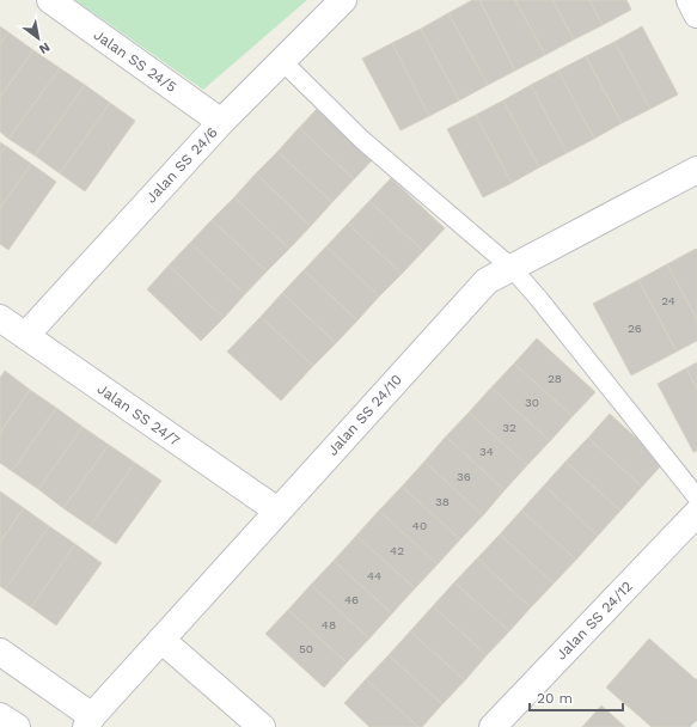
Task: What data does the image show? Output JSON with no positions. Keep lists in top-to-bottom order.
{
  "streets": {
    "street": [
      "Jalan SS 24/5",
      "Jalan SS 24/6",
      "Jalan SS 24/7",
      "Jalan SS 24/10",
      "Jalan SS 24/12"
    ]
  },
  "crossings": [
    ["Jalan SS 24/5", "Jalan SS 24/6"],
    ["Jalan SS 24/6", "Jalan SS 24/7"],
    ["Jalan SS 24/7", "Jalan SS 24/10"]
  ],
  "house_numbers": [
    "24",
    "26",
    "28",
    "30",
    "32",
    "34",
    "36",
    "38",
    "40",
    "42",
    "44",
    "46",
    "48",
    "50"
  ],
  "scale_bar": "20 m",
  "north": "bottom right"
}
